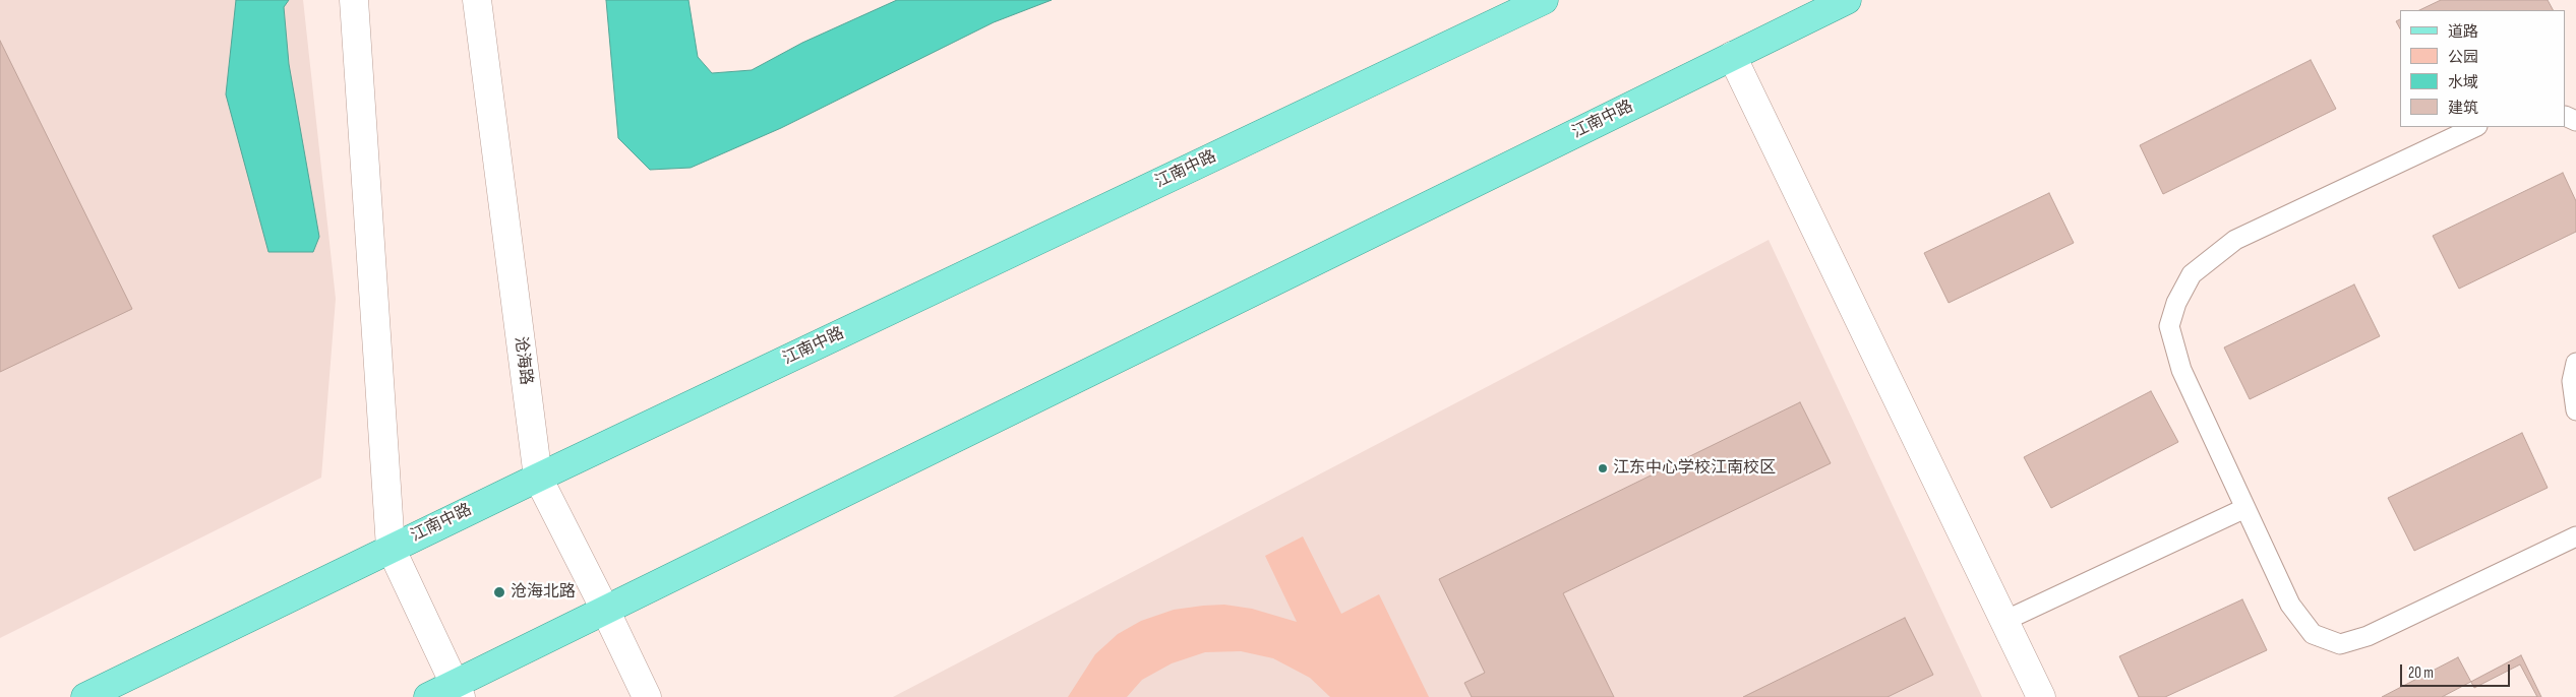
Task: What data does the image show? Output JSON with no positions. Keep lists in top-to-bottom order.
{
  "streets": {
    "main road": ["江南中路", "沧海路"]
  },
  "crossings": [
    ["江南中路", "沧海路"]
  ],
  "places": ["江东中心学校江南校区", "沧海北路"],
  "legend": [
    "道路",
    "公园",
    "水域",
    "建筑"
  ],
  "scale_bar": "20 m"
}
